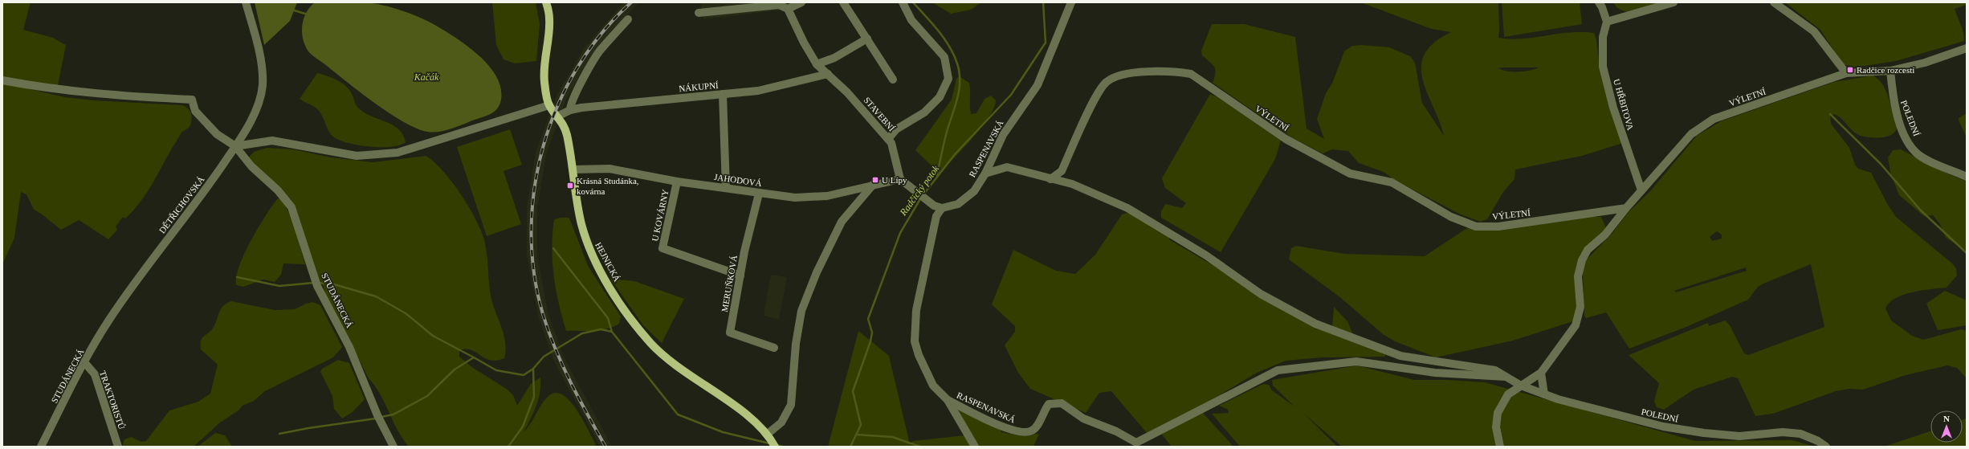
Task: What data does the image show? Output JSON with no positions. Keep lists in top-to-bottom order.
{
  "streets": {
    "main road": ["HEJNICKÁ"],
    "street": [
      "NÁKUPNÍ",
      "VÝLETNÍ",
      "U HŘBITOVA",
      "STAVEBNÍ",
      "POLEDNÍ",
      "RASPENAVSKÁ",
      "JAHODOVÁ",
      "DĚTŘICHOVSKÁ",
      "U KOVÁRNY",
      "MERUŇKOVÁ",
      "STUDÁNECKÁ",
      "TRAKTORISTŮ"
    ]
  },
  "crossings": [
    ["NÁKUPNÍ", "STAVEBNÍ"],
    ["NÁKUPNÍ", "HEJNICKÁ"],
    ["VÝLETNÍ", "U HŘBITOVA"],
    ["VÝLETNÍ", "POLEDNÍ"],
    ["STAVEBNÍ", "JAHODOVÁ"],
    ["POLEDNÍ", "RASPENAVSKÁ"],
    ["JAHODOVÁ", "U KOVÁRNY"],
    ["JAHODOVÁ", "HEJNICKÁ"],
    ["JAHODOVÁ", "MERUŇKOVÁ"],
    ["DĚTŘICHOVSKÁ", "STUDÁNECKÁ"],
    ["U KOVÁRNY", "MERUŇKOVÁ"],
    ["STUDÁNECKÁ", "TRAKTORISTŮ"]
  ],
  "water": ["Kačák", "Radčický potok"],
  "places": {
    "transit": ["Radčice rozcestí", "U Lípy", "Krásná Studánka, kovárna"]
  },
  "north": "top"
}
